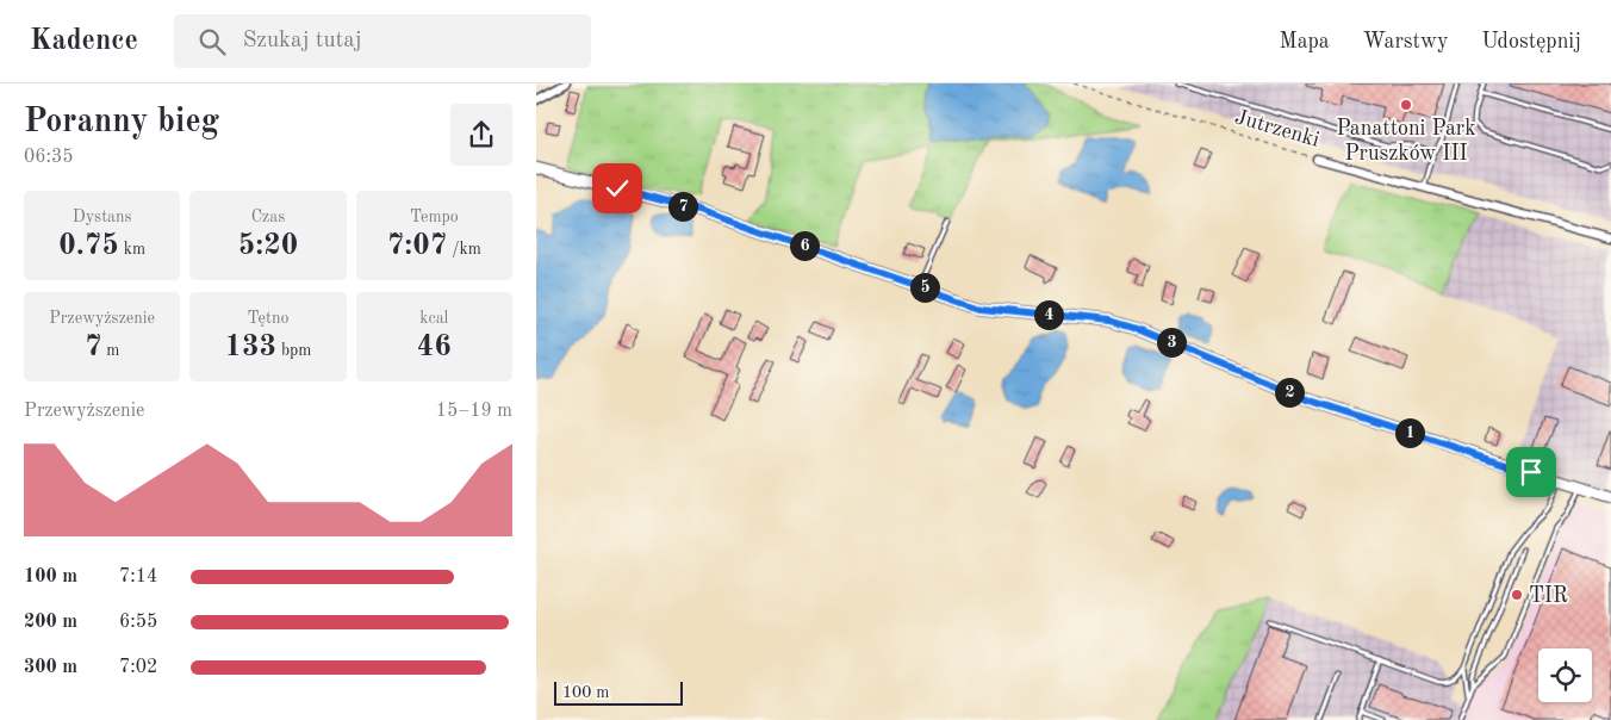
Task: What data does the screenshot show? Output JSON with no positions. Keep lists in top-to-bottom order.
{
  "streets": {
    "street": ["Jutrzenki"]
  },
  "places": ["Panattoni Park Pruszków III", "TIR"],
  "scale_bar": "100 m",
  "page": {
    "header": "Kadence",
    "search": "Szukaj tutaj",
    "nav": ["Mapa", "Warstwy", "Udostępnij"],
    "heading": ["Poranny bieg", "06:35"],
    "stats": [
      ["Dystans", "0.75 km"],
      ["Czas", "5:20"],
      ["Tempo", "7:07 /km"],
      ["Przewyższenie", "7 m"],
      ["Tętno", "133 bpm"],
      ["kcal", "46"]
    ],
    "pins": [
      "7",
      "6",
      "5",
      "4",
      "3",
      "2",
      "1"
    ],
    "chart": ["Przewyższenie", "15–19 m"],
    "list": [
      {
        "name": "100 m",
        "note": "7:14"
      },
      {
        "name": "200 m",
        "note": "6:55"
      },
      {
        "name": "300 m",
        "note": "7:02"
      }
    ],
    "scale": "100 m"
  }
}
